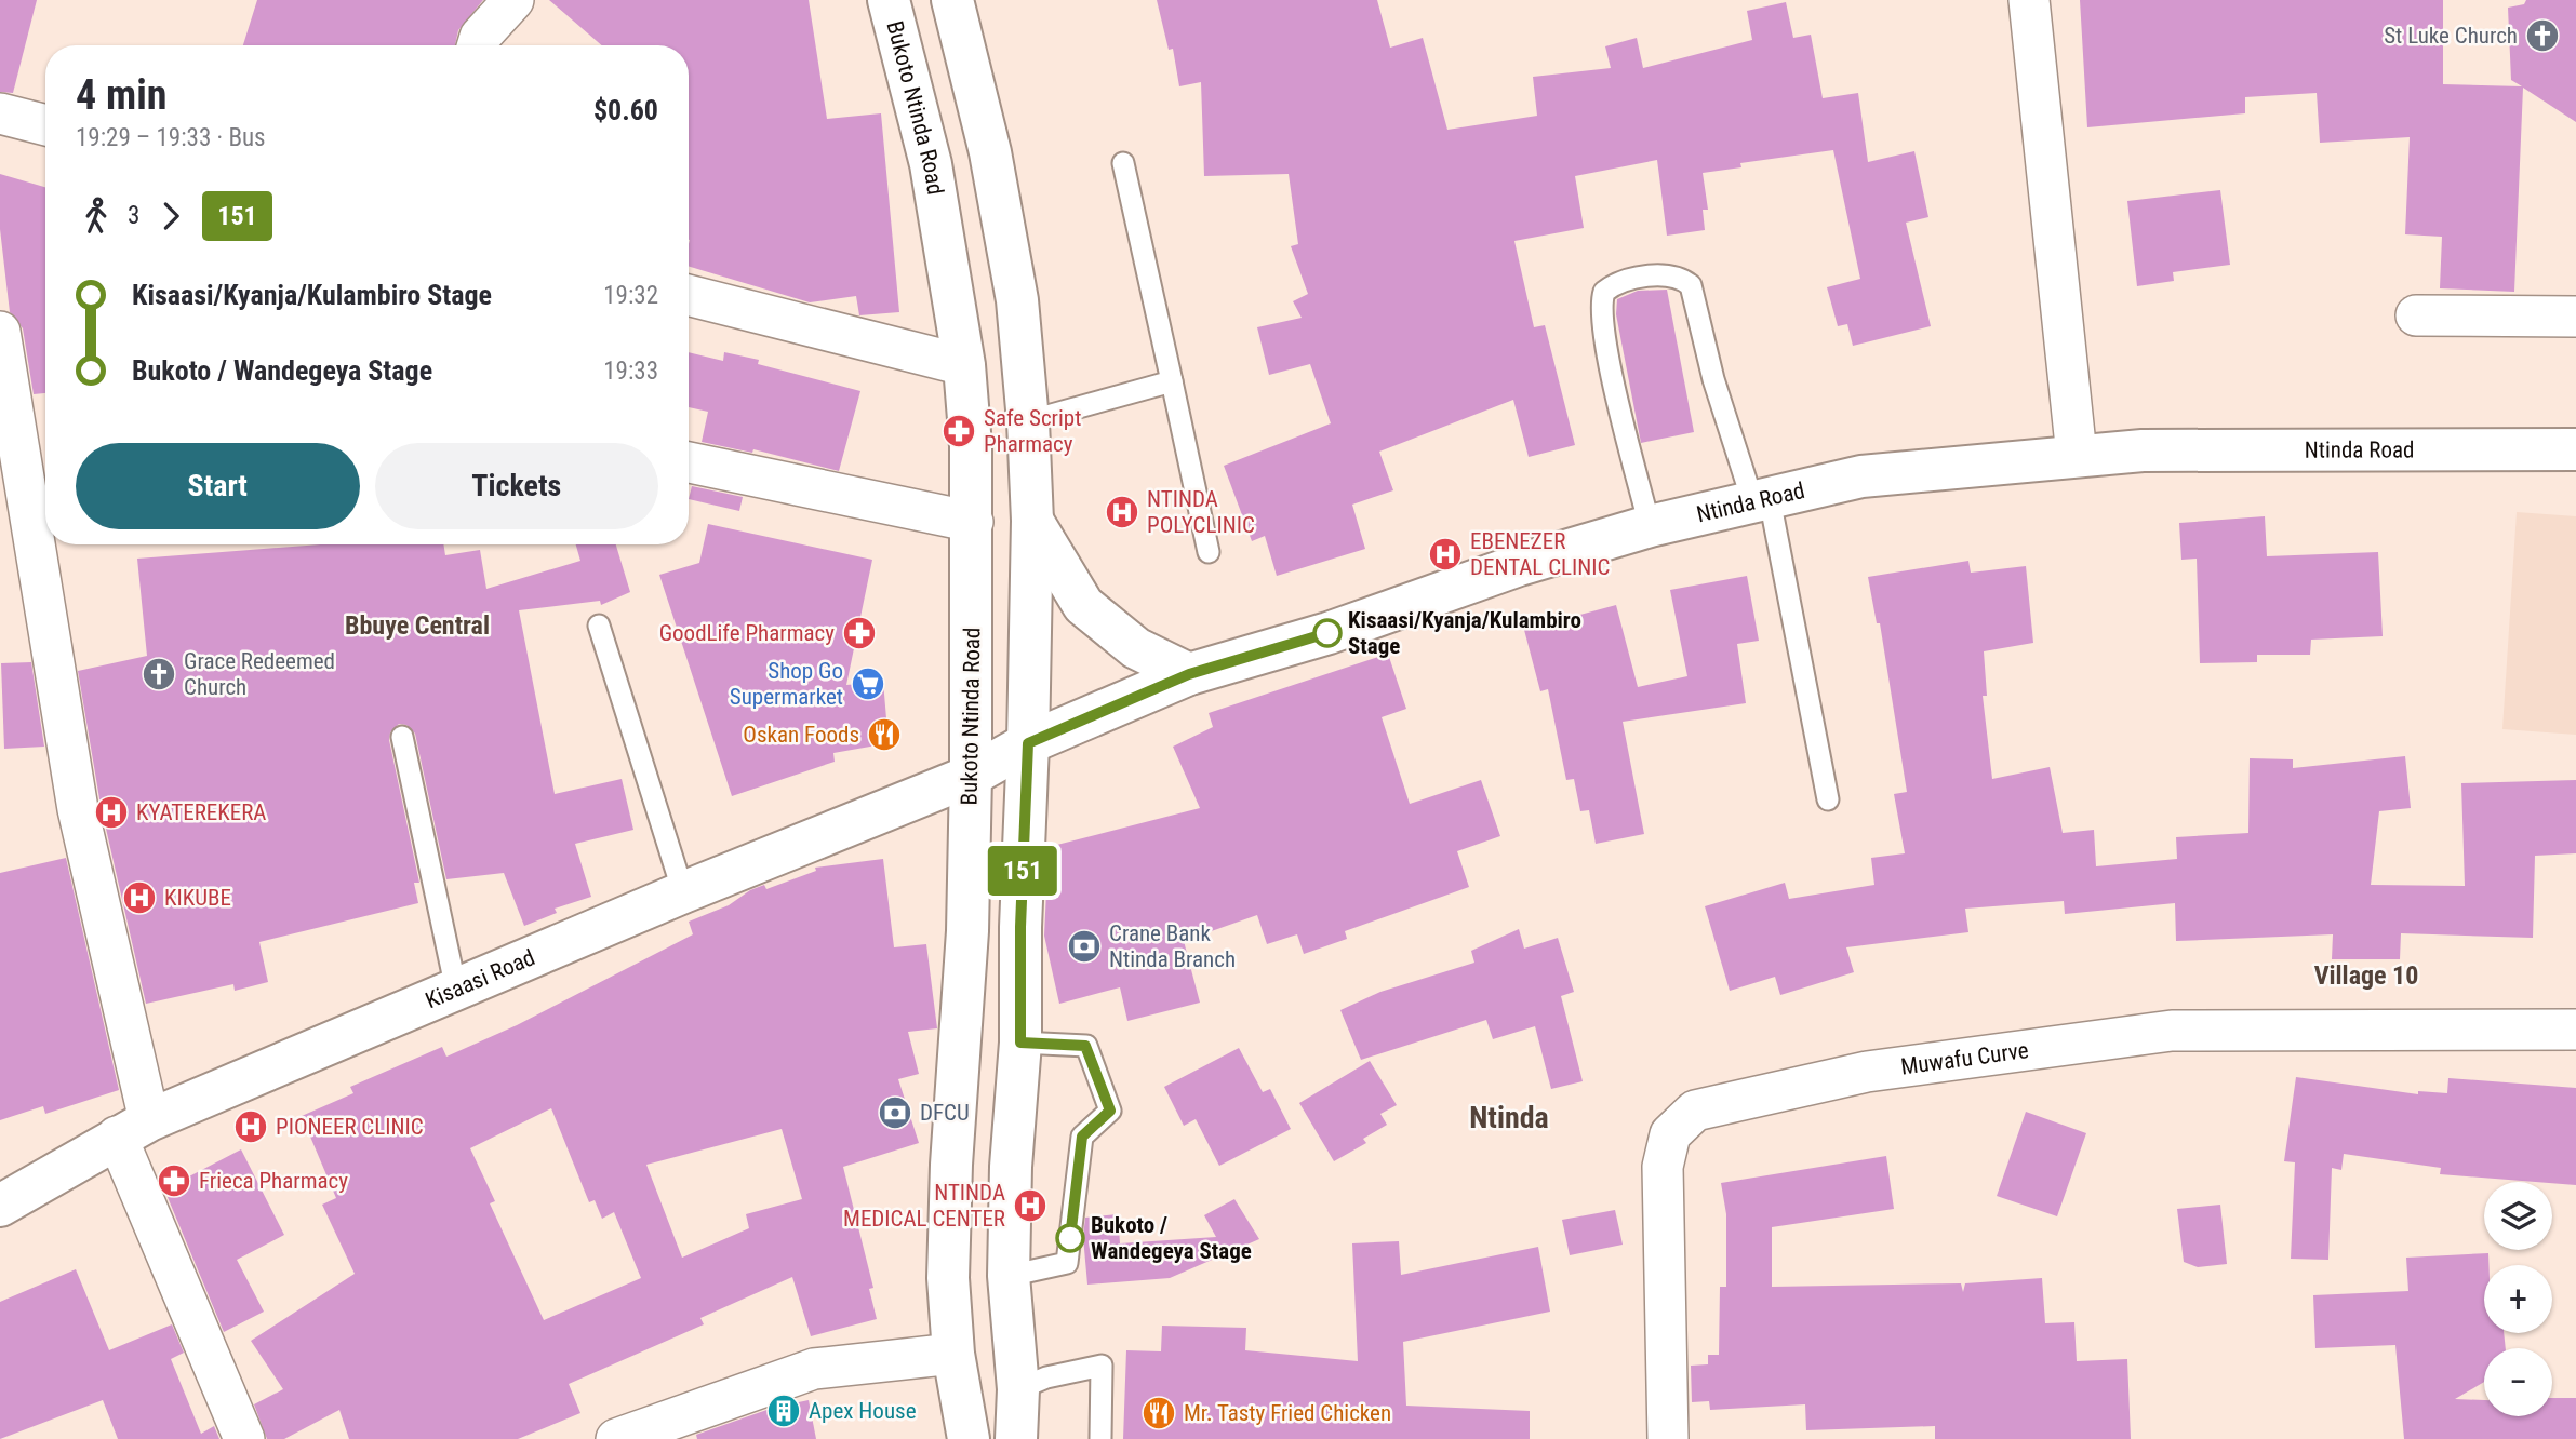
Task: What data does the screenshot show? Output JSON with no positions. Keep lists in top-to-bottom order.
{
  "streets": {
    "main road": ["Bukoto Ntinda Road", "Ntinda Road", "Kisaasi Road"],
    "street": ["Muwafu Curve"]
  },
  "crossings": [
    ["Bukoto Ntinda Road", "Ntinda Road"],
    ["Bukoto Ntinda Road", "Kisaasi Road"],
    ["Ntinda Road", "Kisaasi Road"]
  ],
  "districts": ["Bbuye Central", "Village 10", "Ntinda"],
  "places": {
    "church": ["St Luke Church", "Grace Redeemed Church"],
    "pharmacy": ["Safe Script Pharmacy", "GoodLife Pharmacy", "Frieca Pharmacy"],
    "hospital": [
      "NTINDA POLYCLINIC",
      "EBENEZER DENTAL CLINIC",
      "KYATEREKERA",
      "KIKUBE",
      "PIONEER CLINIC",
      "NTINDA MEDICAL CENTER"
    ],
    "other": ["Kisaasi/Kyanja/Kulambiro Stage", "Bukoto / Wandegeya Stage"],
    "supermarket": ["Shop Go Supermarket"],
    "restaurant": ["Oskan Foods", "Mr. Tasty Fried Chicken"],
    "bank": ["Crane Bank Ntinda Branch", "DFCU"],
    "building": ["Apex House"]
  },
  "lines": ["bus line 151"],
  "page": {
    "on_map": "151",
    "heading": ["4 min", "19:29 – 19:33 · Bus", "$0.60"],
    "legs": ["3", "151"],
    "list": [
      {
        "name": "Kisaasi/Kyanja/Kulambiro Stage",
        "value": "19:32"
      },
      {
        "name": "Bukoto / Wandegeya Stage",
        "value": "19:33"
      }
    ],
    "buttons": ["Start", "Tickets"],
    "map_buttons": ["+", "−"]
  }
}
